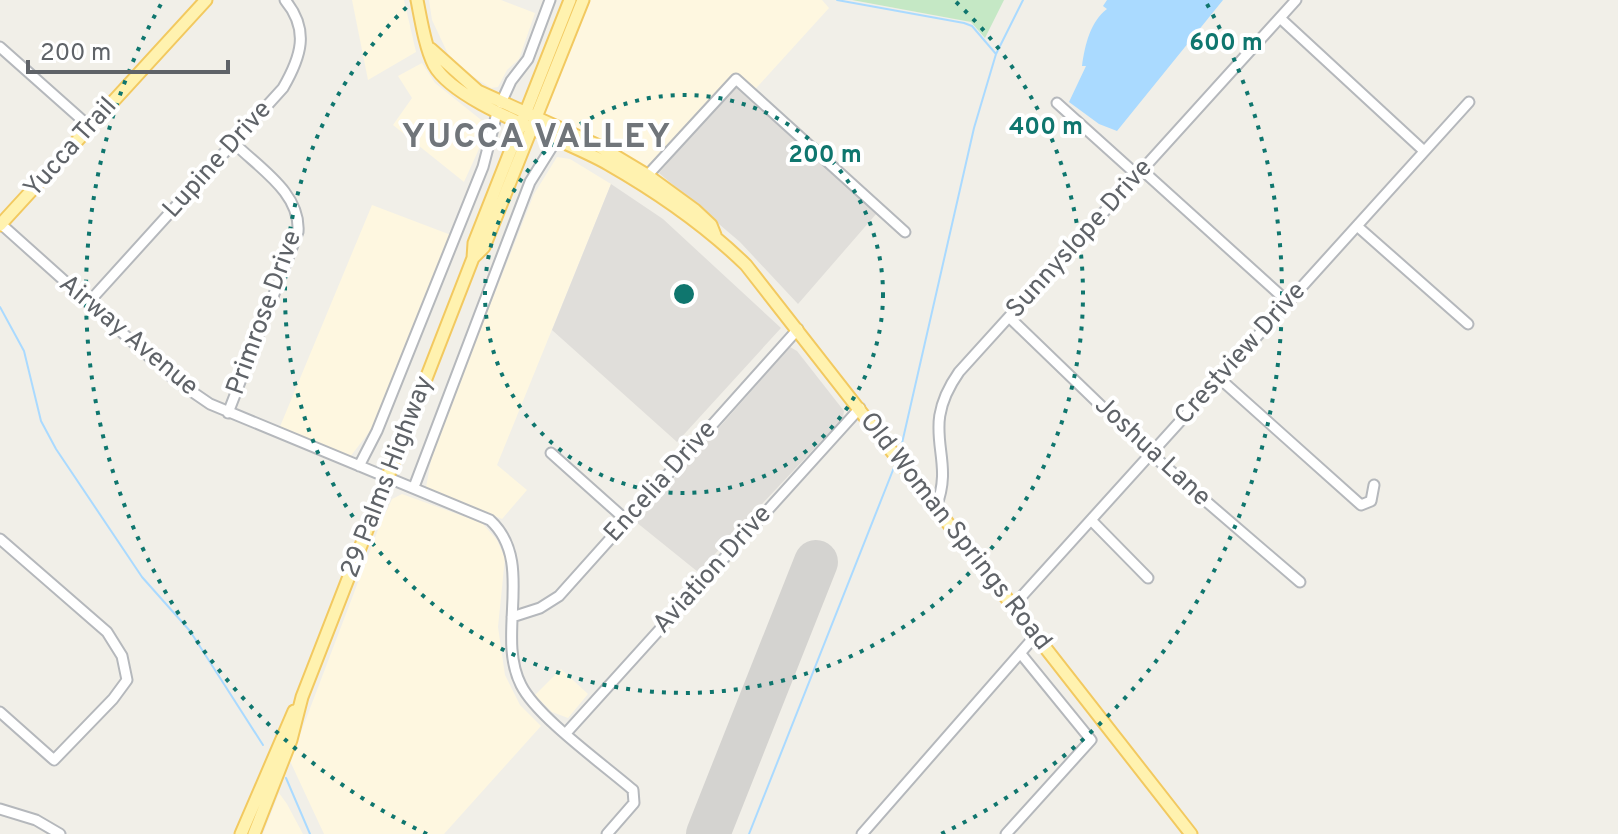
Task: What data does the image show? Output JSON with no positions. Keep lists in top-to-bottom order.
{
  "streets": {
    "main road": ["Yucca Trail", "29 Palms Highway", "Old Woman Springs Road"],
    "street": [
      "Lupine Drive",
      "Sunnyslope Drive",
      "Primrose Drive",
      "Airway Avenue",
      "Crestview Drive",
      "Joshua Lane",
      "Encelia Drive",
      "Aviation Drive"
    ]
  },
  "crossings": [
    ["Yucca Trail", "Airway Avenue"],
    ["Lupine Drive", "Primrose Drive"],
    ["Lupine Drive", "Airway Avenue"],
    ["Sunnyslope Drive", "Joshua Lane"],
    ["Sunnyslope Drive", "Old Woman Springs Road"],
    ["Primrose Drive", "Airway Avenue"],
    ["Airway Avenue", "29 Palms Highway"],
    ["Airway Avenue", "Encelia Drive"],
    ["Airway Avenue", "Aviation Drive"],
    ["Crestview Drive", "Joshua Lane"],
    ["Crestview Drive", "Old Woman Springs Road"],
    ["29 Palms Highway", "Old Woman Springs Road"],
    ["Encelia Drive", "Old Woman Springs Road"],
    ["Old Woman Springs Road", "Aviation Drive"]
  ],
  "districts": ["YUCCA VALLEY"],
  "scale_bar": "200 m",
  "rings": ["600 m", "400 m", "200 m"]
}
